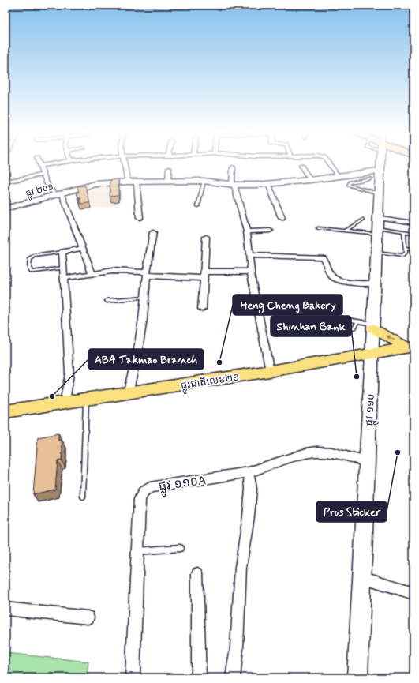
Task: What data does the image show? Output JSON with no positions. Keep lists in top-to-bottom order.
{
  "streets": {
    "main road": ["ផ្លូវជាតិលេខ២១"],
    "street": ["ផ្លូវ ២០១", "ផ្លូវ ១១០", "ផ្លូវ ១១០A"]
  },
  "crossings": [
    ["ផ្លូវ ២០១", "ផ្លូវ ១១០"],
    ["ផ្លូវជាតិលេខ២១", "ផ្លូវ ១១០"],
    ["ផ្លូវ ១១០", "ផ្លូវ ១១០A"]
  ],
  "places": [
    "Heng Cheng Bakery",
    "Shinhan Bank",
    "ABA Takmao Branch",
    "Pros Sticker"
  ]
}
